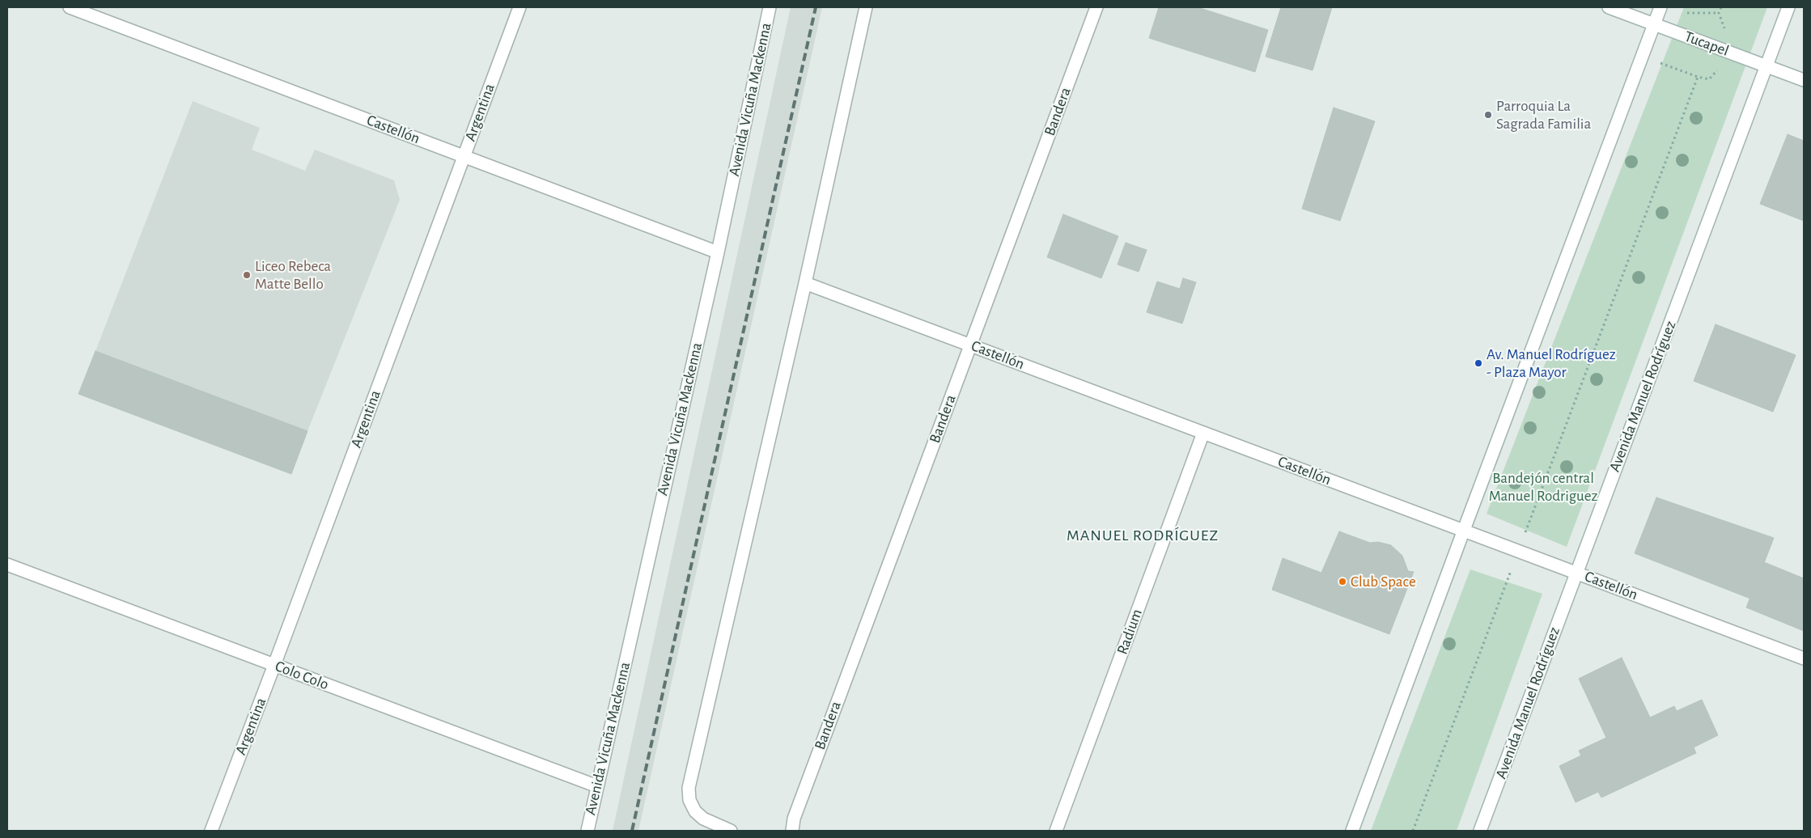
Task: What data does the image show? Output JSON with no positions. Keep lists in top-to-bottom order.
{
  "streets": {
    "street": [
      "Tucapel",
      "Avenida Vicuña Mackenna",
      "Bandera",
      "Argentina",
      "Castellón",
      "Avenida Manuel Rodríguez",
      "Radium",
      "Colo Colo"
    ]
  },
  "crossings": [
    ["Tucapel", "Avenida Manuel Rodríguez"],
    ["Avenida Vicuña Mackenna", "Castellón"],
    ["Avenida Vicuña Mackenna", "Colo Colo"],
    ["Bandera", "Castellón"],
    ["Argentina", "Castellón"],
    ["Argentina", "Colo Colo"],
    ["Castellón", "Avenida Manuel Rodríguez"],
    ["Castellón", "Radium"]
  ],
  "districts": ["MANUEL RODRÍGUEZ"],
  "parks": ["Bandejón central Manuel Rodriguez"],
  "places": [
    "Parroquia La Sagrada Familia",
    "Liceo Rebeca Matte Bello",
    "Av. Manuel Rodríguez - Plaza Mayor",
    "Club Space"
  ]
}
